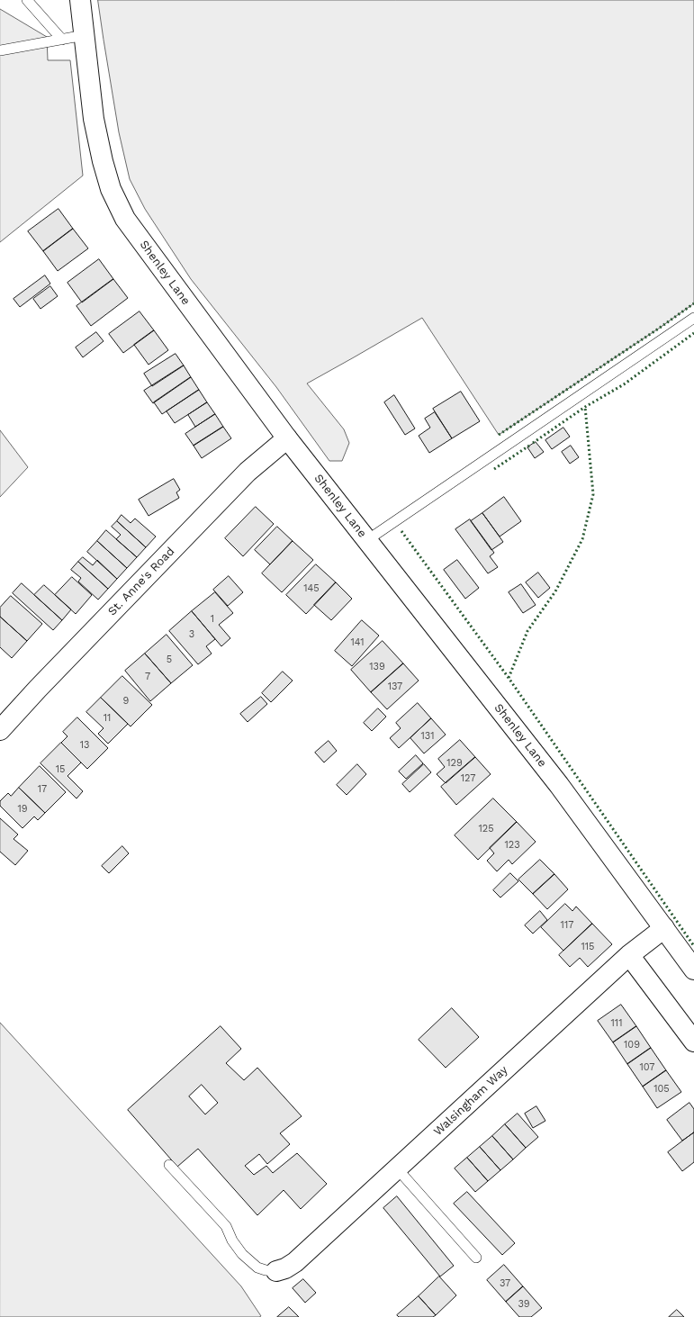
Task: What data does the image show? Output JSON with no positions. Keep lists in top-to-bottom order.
{
  "streets": {
    "main road": ["Shenley Lane", "St. Anne's Road", "Walsingham Way"]
  },
  "crossings": [
    ["Shenley Lane", "St. Anne's Road"],
    ["Shenley Lane", "Walsingham Way"]
  ],
  "house_numbers": [
    "145",
    "1",
    "3",
    "141",
    "5",
    "139",
    "7",
    "137",
    "9",
    "11",
    "131",
    "13",
    "129",
    "15",
    "127",
    "17",
    "19",
    "125",
    "123",
    "117",
    "115",
    "111",
    "109",
    "107",
    "105",
    "37",
    "39"
  ]
}
